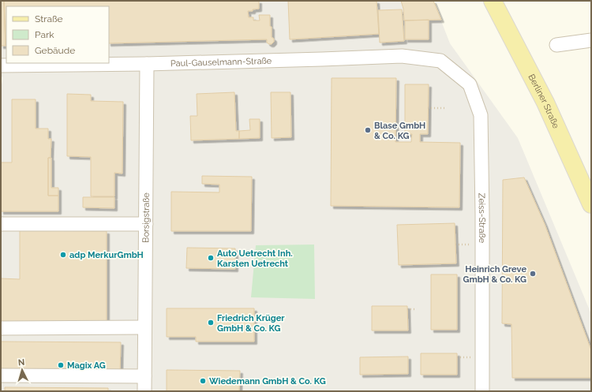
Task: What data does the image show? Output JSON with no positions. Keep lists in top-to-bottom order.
{
  "streets": {
    "main road": ["Berliner Straße"],
    "street": ["Paul-Gauselmann-Straße", "Borsigstraße", "Zeiss-Straße"]
  },
  "crossings": [
    ["Paul-Gauselmann-Straße", "Borsigstraße"],
    ["Paul-Gauselmann-Straße", "Zeiss-Straße"]
  ],
  "places": [
    "Blase GmbH & Co. KG",
    "adp MerkurGmbH",
    "Auto Uetrecht Inh. Karsten Uetrecht",
    "Heinrich Greve GmbH & Co. KG",
    "Friedrich Krüger GmbH & Co. KG",
    "Magix AG",
    "Wiedemann GmbH & Co. KG"
  ],
  "legend": ["Straße", "Park", "Gebäude"],
  "north": "top"
}
